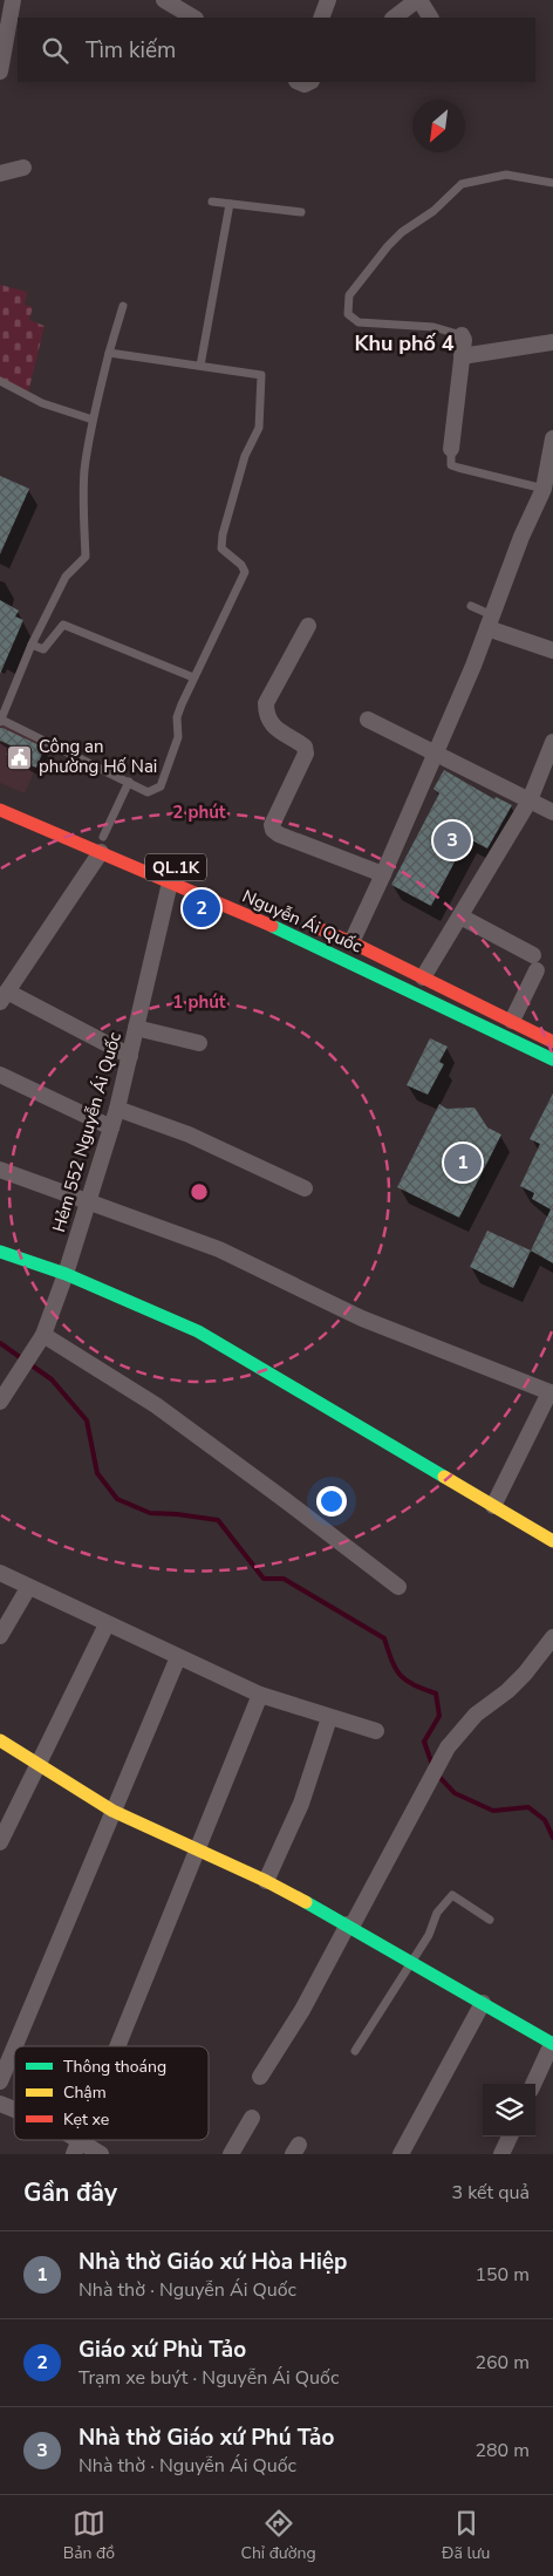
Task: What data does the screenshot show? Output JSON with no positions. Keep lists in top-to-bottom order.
{
  "streets": {
    "street": ["QL.1K", "Nguyễn Ái Quốc", "Hẻm 552 Nguyễn Ái Quốc"]
  },
  "crossings": [
    ["Nguyễn Ái Quốc", "Hẻm 552 Nguyễn Ái Quốc"]
  ],
  "districts": ["Khu phố 4"],
  "places": {
    "public building": ["Công an phường Hố Nai"]
  },
  "legend": ["Thông thoáng", "Chậm", "Kẹt xe"],
  "north": "bottom left",
  "page": {
    "search": "Tìm kiếm",
    "pins": ["3", "2", "1"],
    "heading": ["Gần đây", "3 kết quả"],
    "list": [
      {
        "mark": "1",
        "name": "Nhà thờ Giáo xứ Hòa Hiệp",
        "note": "Nhà thờ · Nguyễn Ái Quốc",
        "value": "150 m"
      },
      {
        "mark": "2",
        "name": "Giáo xứ Phù Tảo",
        "note": "Trạm xe buýt · Nguyễn Ái Quốc",
        "value": "260 m"
      },
      {
        "mark": "3",
        "name": "Nhà thờ Giáo xứ Phú Tảo",
        "note": "Nhà thờ · Nguyễn Ái Quốc",
        "value": "280 m"
      }
    ],
    "nav": ["Bản đồ", "Chỉ đường", "Đã lưu"]
  },
  "rings": ["2 phút", "1 phút"]
}
